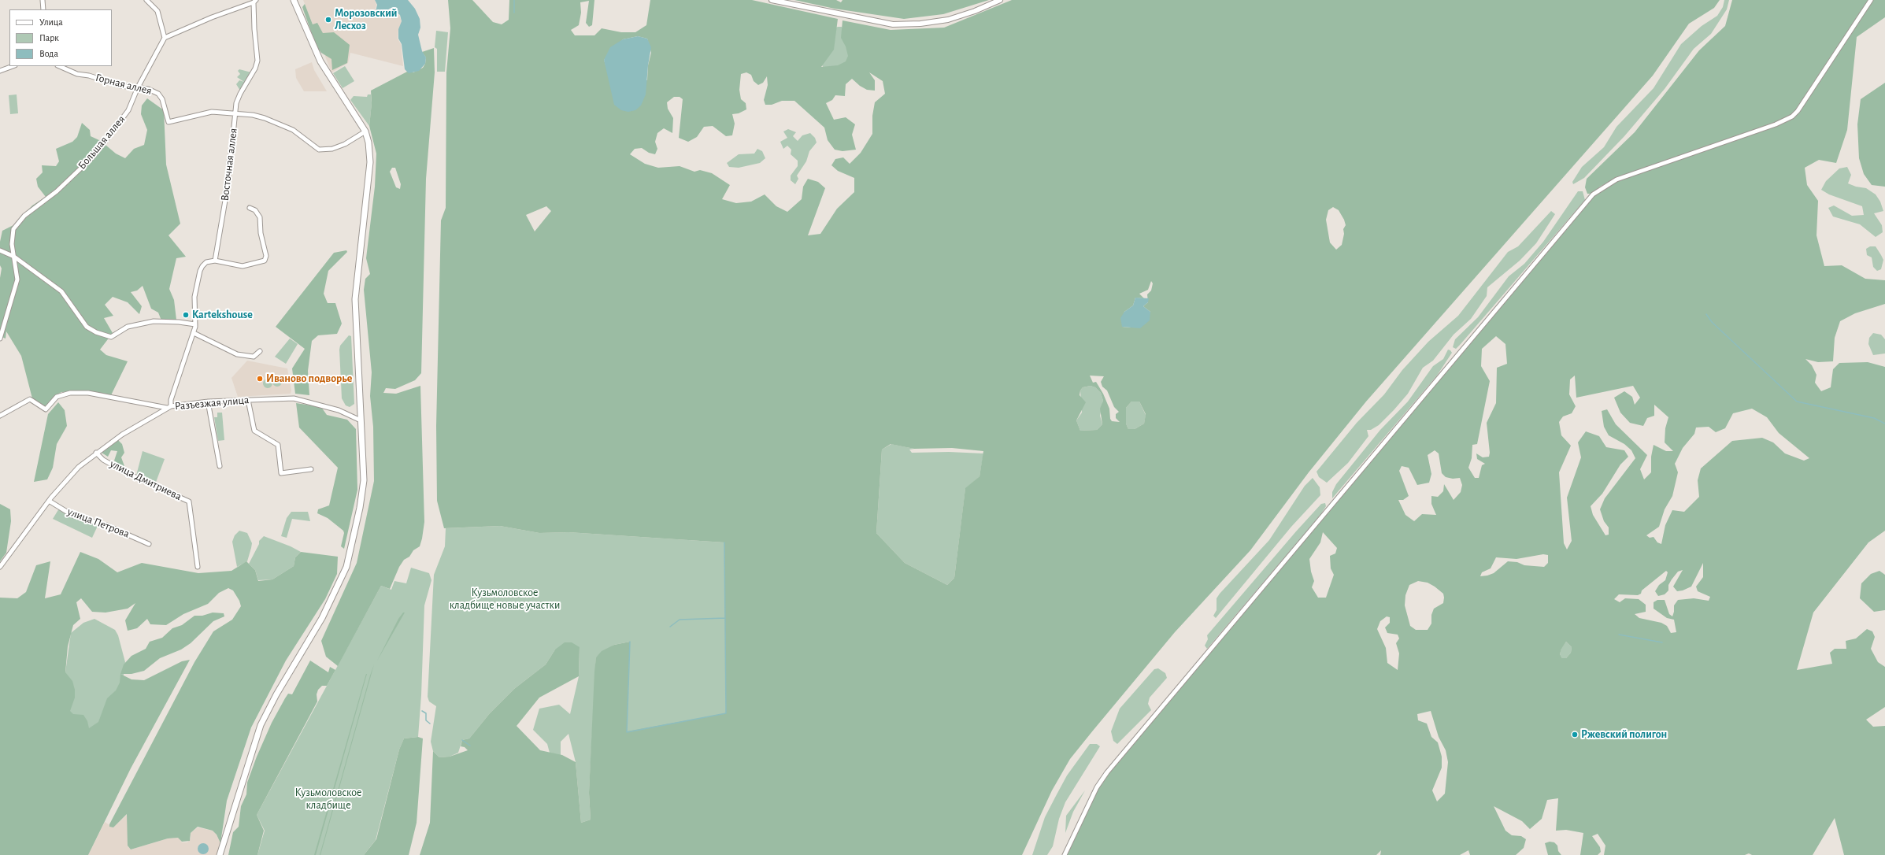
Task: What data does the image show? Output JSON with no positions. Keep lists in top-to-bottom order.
{
  "streets": {
    "street": [
      "Горная аллея",
      "Большая аллея",
      "Восточная аллея",
      "Разъезжая улица",
      "улица Дмитриева",
      "улица Петрова"
    ]
  },
  "crossings": [
    ["Горная аллея", "Большая аллея"],
    ["Горная аллея", "Восточная аллея"],
    ["Разъезжая улица", "улица Дмитриева"],
    ["Разъезжая улица", "улица Петрова"]
  ],
  "parks": ["Кузьмоловское кладбище новые участки", "Кузьмоловское кладбище"],
  "places": [
    "Морозовский Лесхоз",
    "Kartekshouse",
    "Иваново подворье",
    "Ржевский полигон"
  ],
  "legend": ["Улица", "Парк", "Вода"]
}
